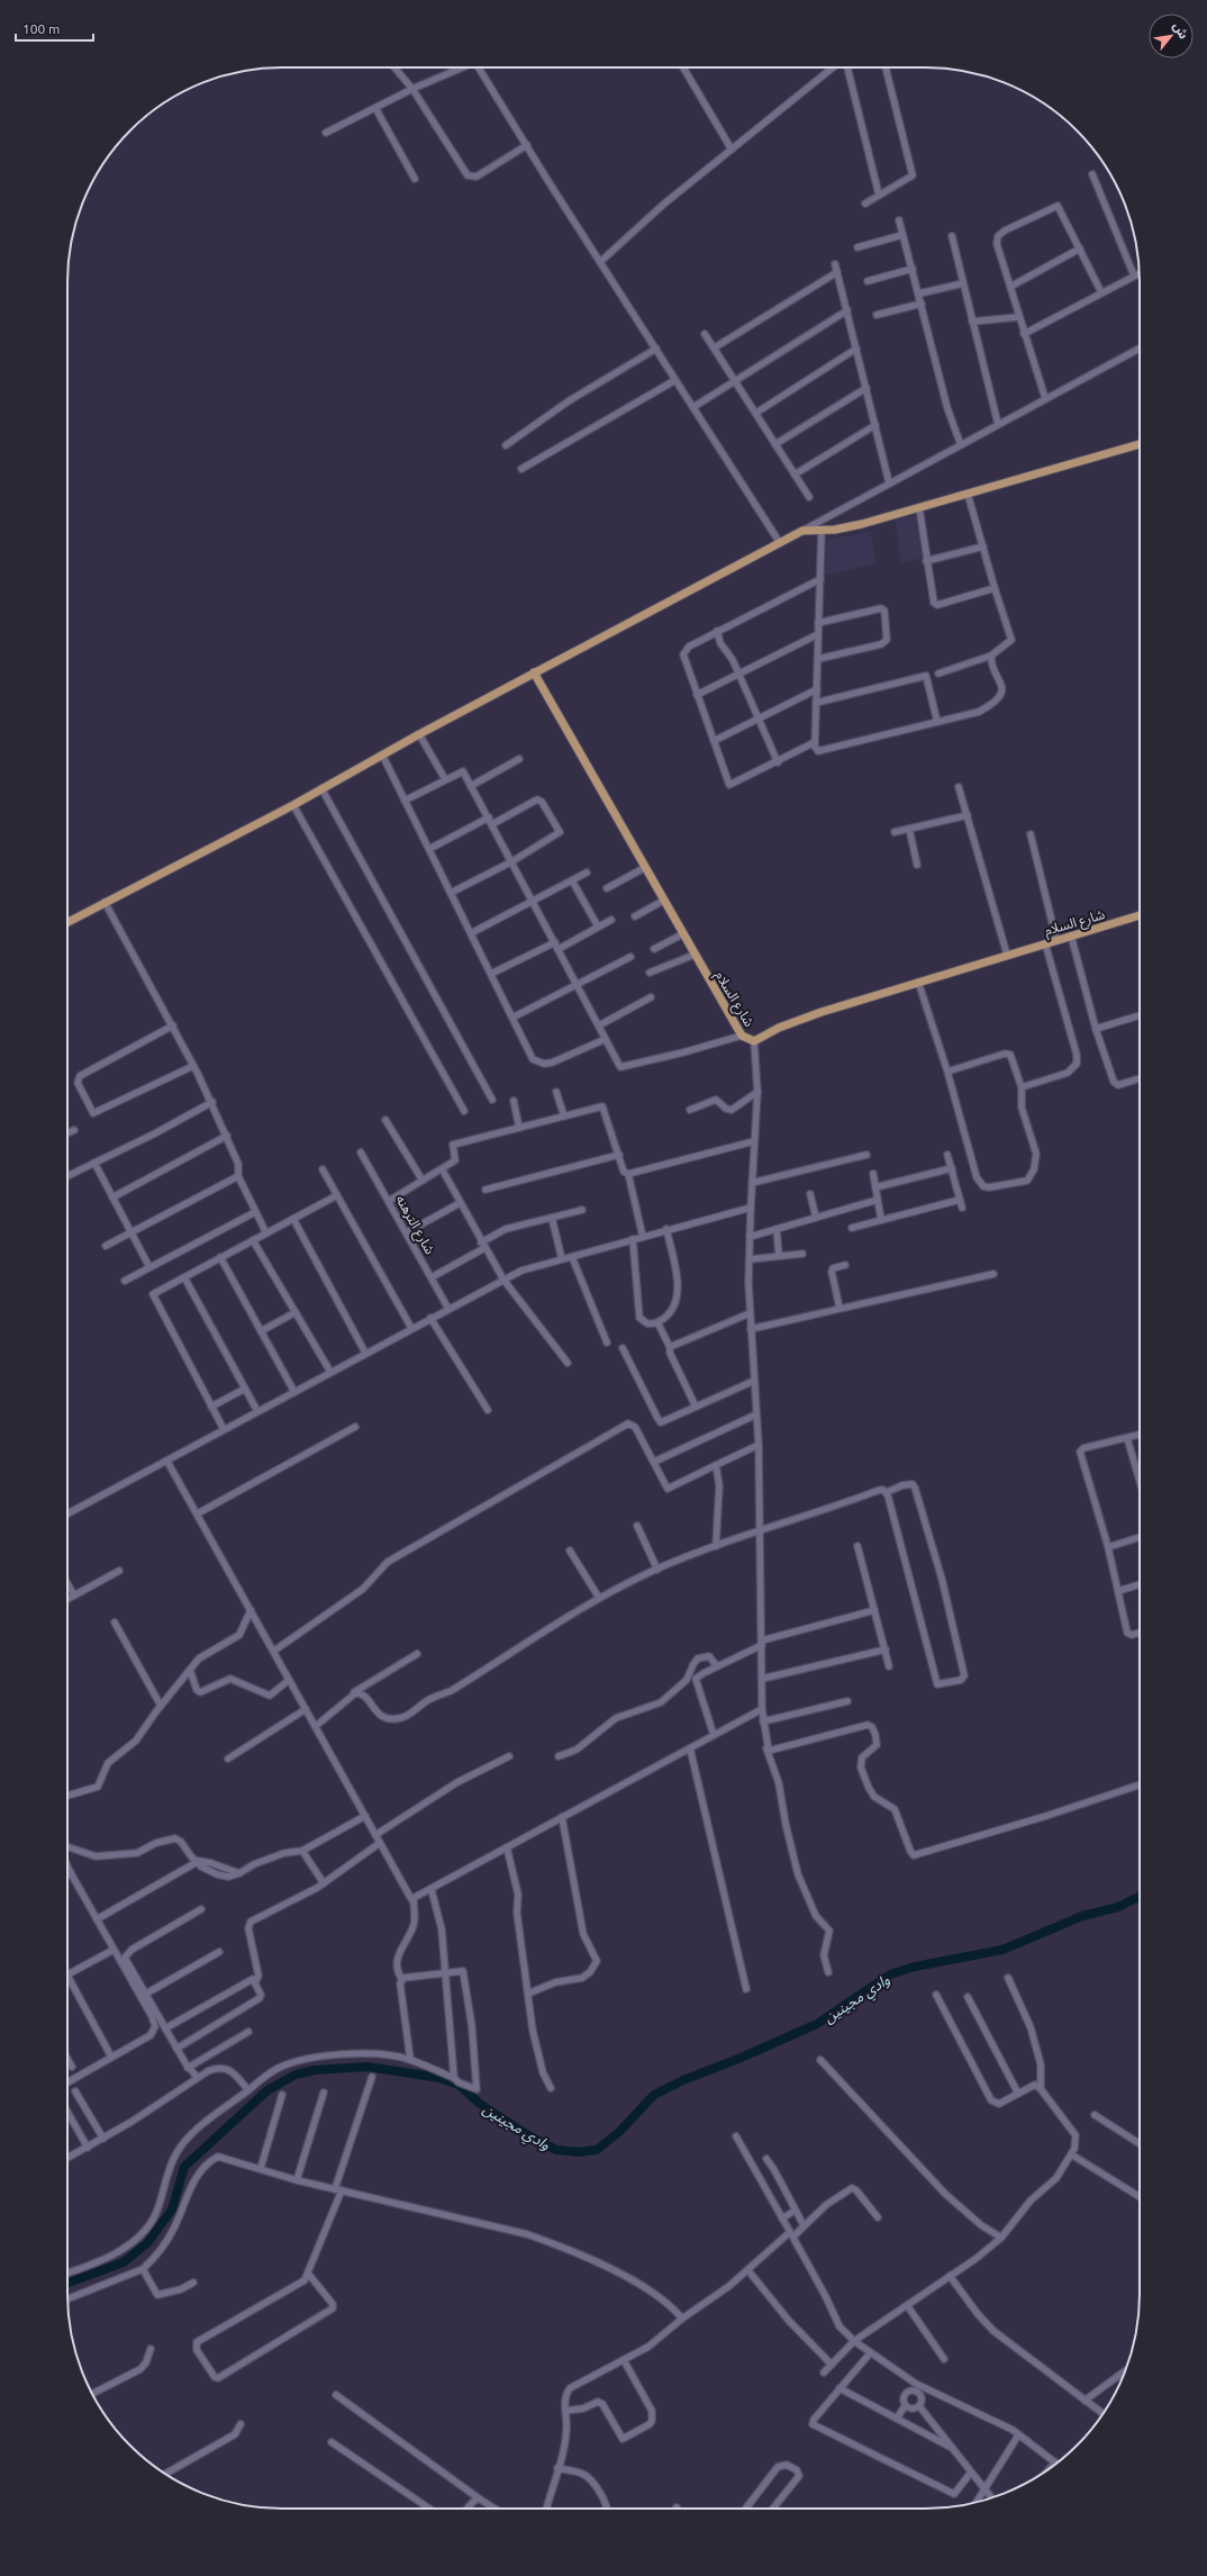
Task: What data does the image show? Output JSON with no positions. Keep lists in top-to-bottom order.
{
  "streets": {
    "main road": ["شارع السلام"],
    "street": ["شارع الترهنه"]
  },
  "water": ["وادي مجينين"],
  "scale_bar": "100 m",
  "north": "top right"
}
